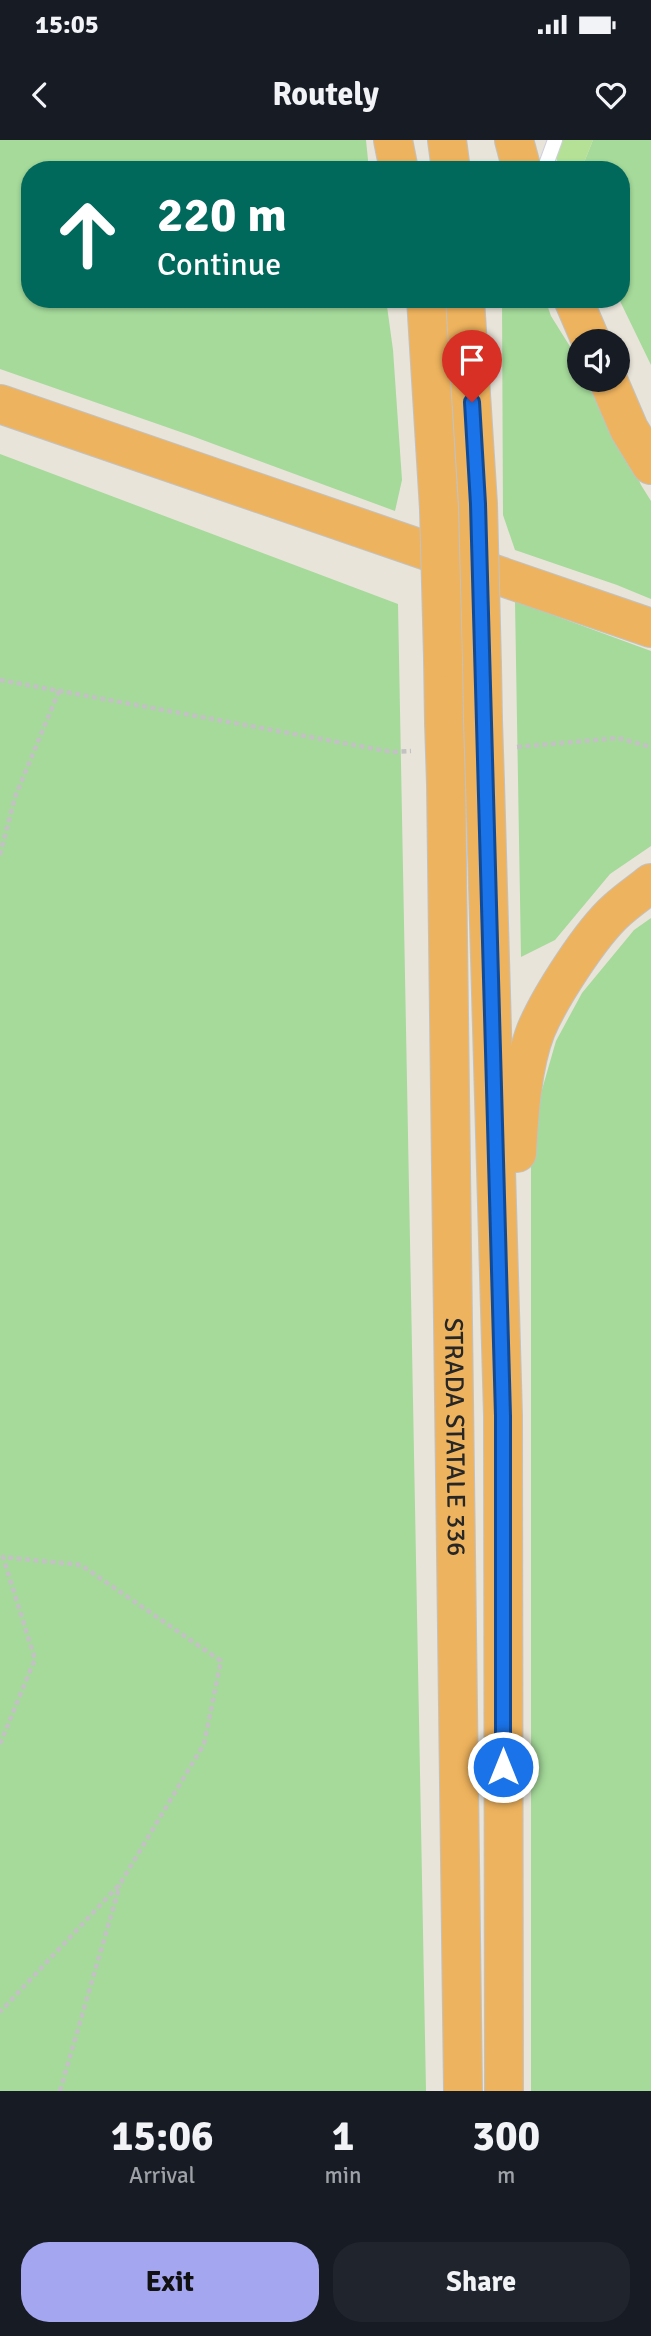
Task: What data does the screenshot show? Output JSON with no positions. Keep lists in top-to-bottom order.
{
  "streets": {
    "highway": ["STRADA STATALE 336"]
  },
  "page": {
    "status": "15:05",
    "header": "Routely",
    "turn": ["220 m", "Continue"],
    "eta": [
      "15:06",
      "Arrival",
      "1",
      "min",
      "300",
      "m"
    ],
    "buttons": ["Exit", "Share"]
  }
}
